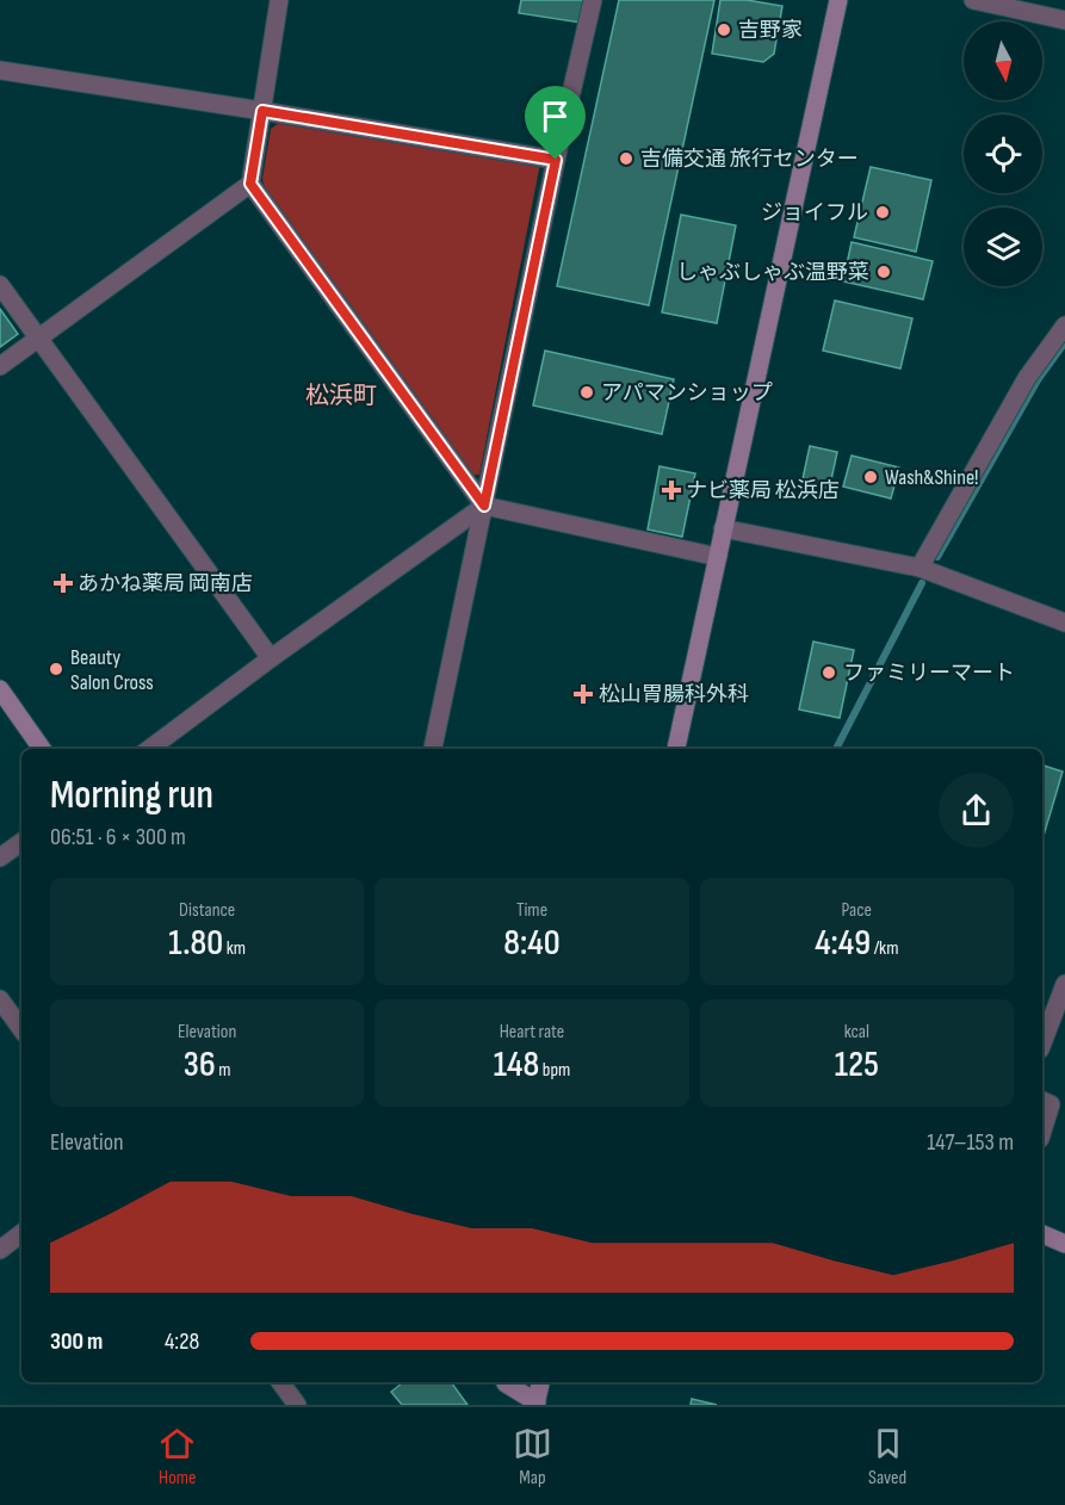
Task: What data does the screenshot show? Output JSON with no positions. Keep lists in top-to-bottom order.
{
  "districts": ["松浜町"],
  "places": {
    "other": [
      "吉野家",
      "吉備交通 旅行センター",
      "ジョイフル",
      "しゃぶしゃぶ温野菜",
      "アパマンショップ",
      "Wash&Shine!",
      "Beauty Salon Cross",
      "ファミリーマート"
    ],
    "health": ["ナビ薬局 松浜店", "あかね薬局 岡南店", "松山胃腸科外科"]
  },
  "north": "bottom",
  "page": {
    "heading": ["Morning run", "06:51 · 6 × 300 m"],
    "stats": [
      ["Distance", "1.80 km"],
      ["Time", "8:40"],
      ["Pace", "4:49 /km"],
      ["Elevation", "36 m"],
      ["Heart rate", "148 bpm"],
      ["kcal", "125"]
    ],
    "chart": ["Elevation", "147–153 m"],
    "list": [
      {
        "name": "300 m",
        "note": "4:28"
      }
    ],
    "tabs": ["Home", "Map", "Saved"]
  }
}
